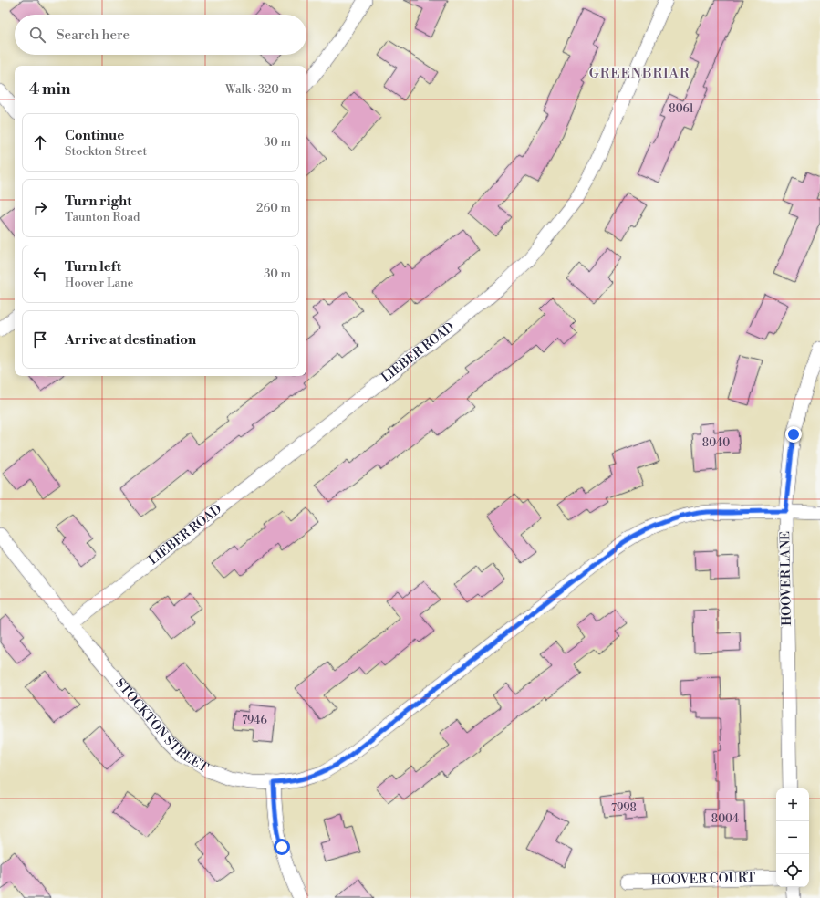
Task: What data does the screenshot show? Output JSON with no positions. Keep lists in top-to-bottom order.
{
  "streets": {
    "street": [
      "LIEBER ROAD",
      "HOOVER LANE",
      "STOCKTON STREET",
      "HOOVER COURT"
    ]
  },
  "crossings": [
    ["LIEBER ROAD", "STOCKTON STREET"],
    ["HOOVER LANE", "STOCKTON STREET"]
  ],
  "districts": ["GREENBRIAR"],
  "house_numbers": [
    "8061",
    "8040",
    "7946",
    "7998",
    "8004"
  ],
  "page": {
    "search": "Search here",
    "heading": ["4 min", "Walk · 320 m"],
    "list": [
      ["Continue", "Stockton Street", "30 m"],
      ["Turn right", "Taunton Road", "260 m"],
      ["Turn left", "Hoover Lane", "30 m"],
      "Arrive at destination"
    ],
    "map_buttons": ["+", "−"]
  }
}
